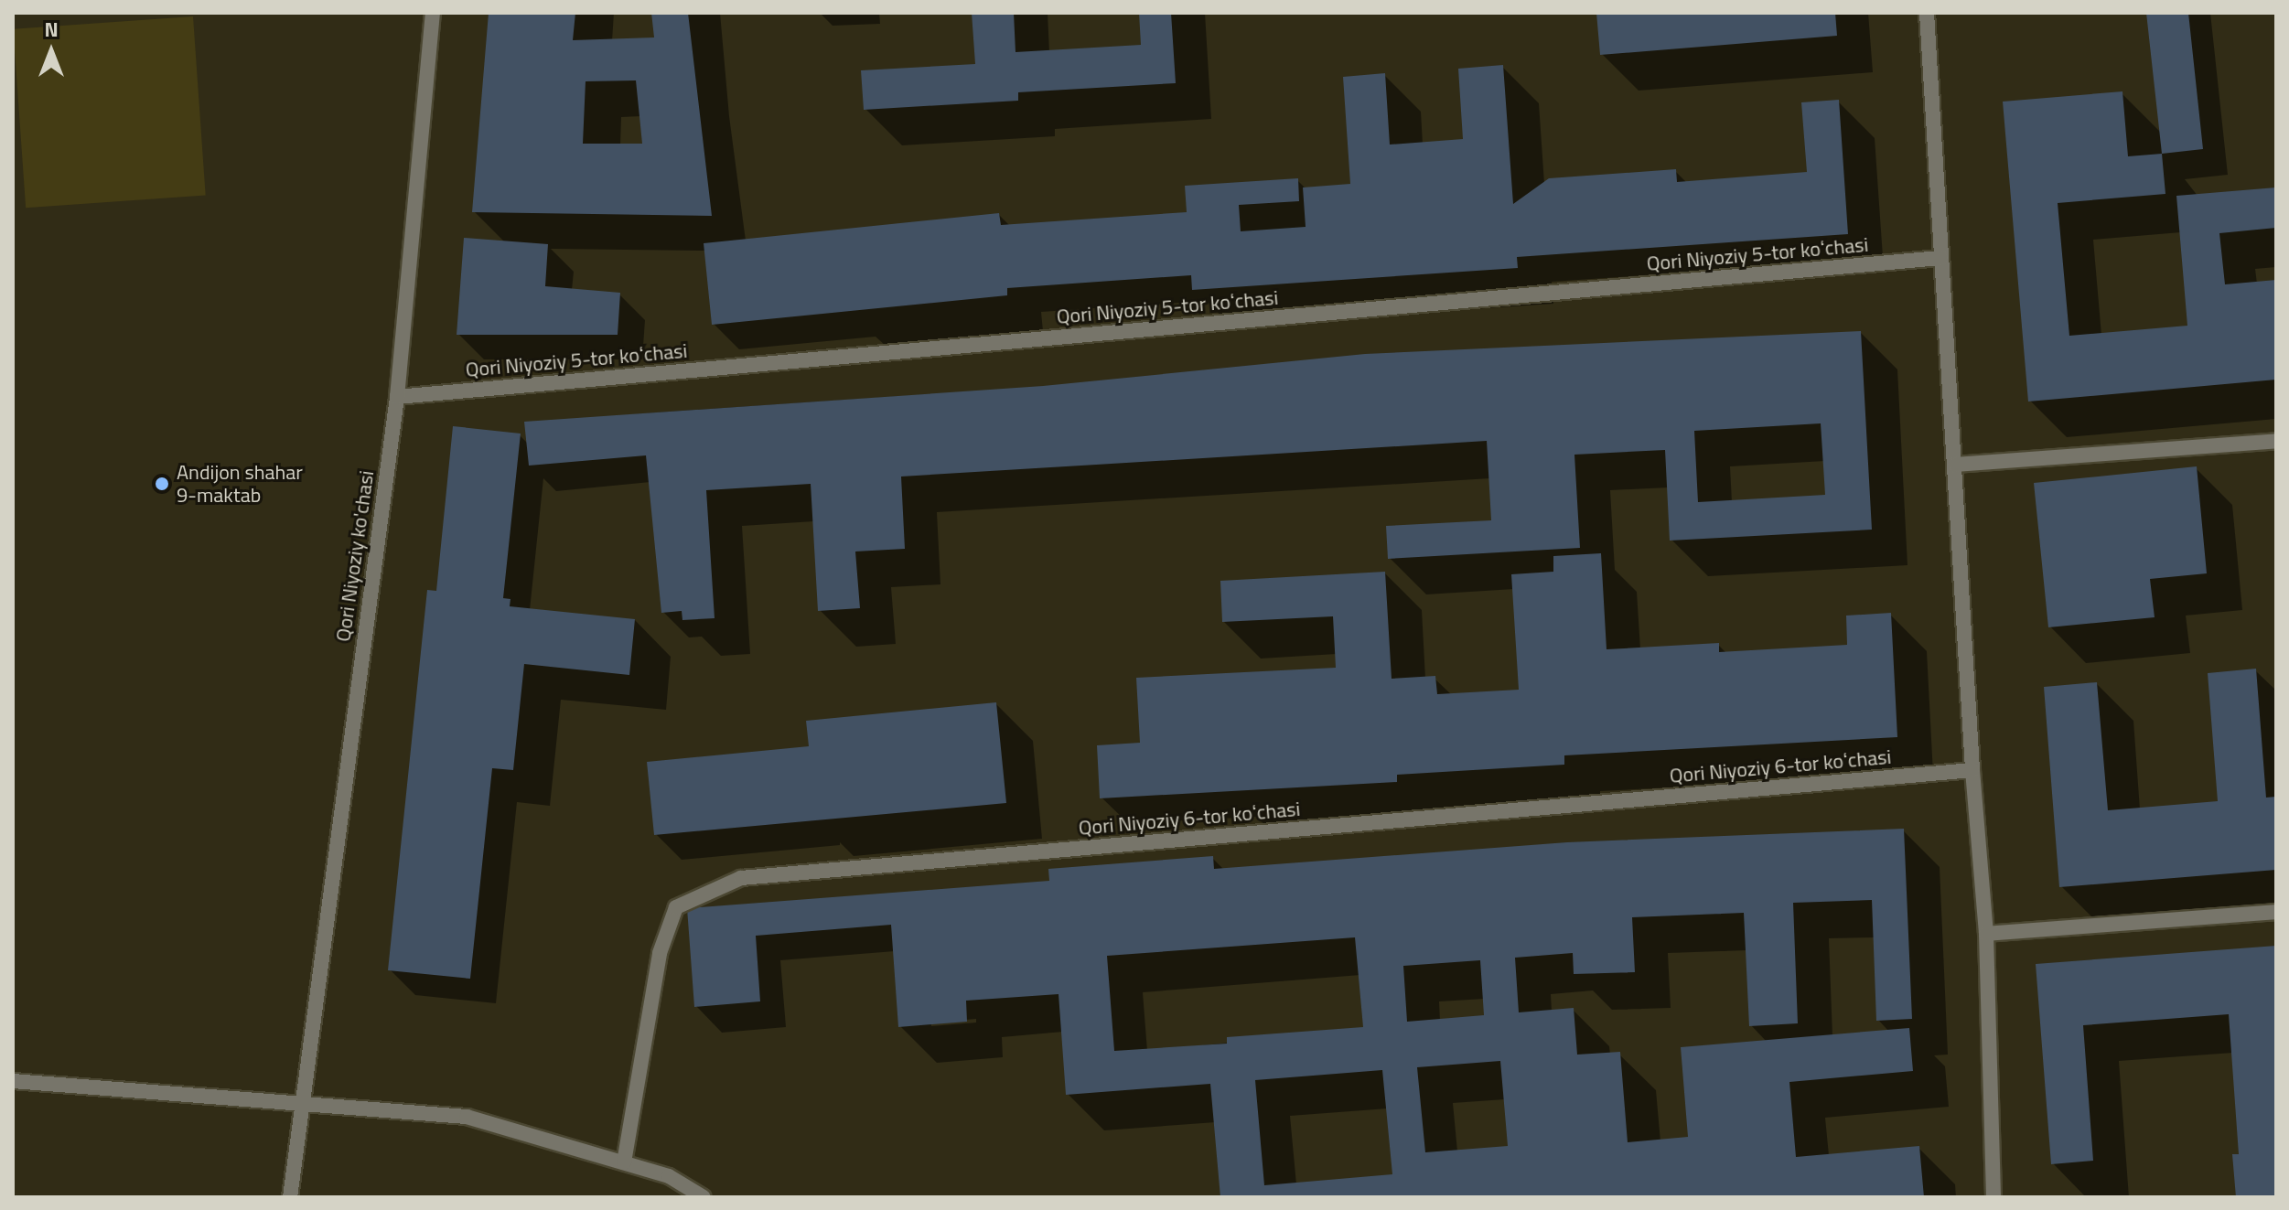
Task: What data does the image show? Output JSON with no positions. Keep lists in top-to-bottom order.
{
  "streets": {
    "street": ["Qori Niyoziy 5-tor koʻchasi", "Qori Niyoziy ko'chasi", "Qori Niyoziy 6-tor koʻchasi"]
  },
  "crossings": [
    ["Qori Niyoziy 5-tor koʻchasi", "Qori Niyoziy ko'chasi"]
  ],
  "places": ["Andijon shahar 9-maktab"],
  "north": "top"
}
